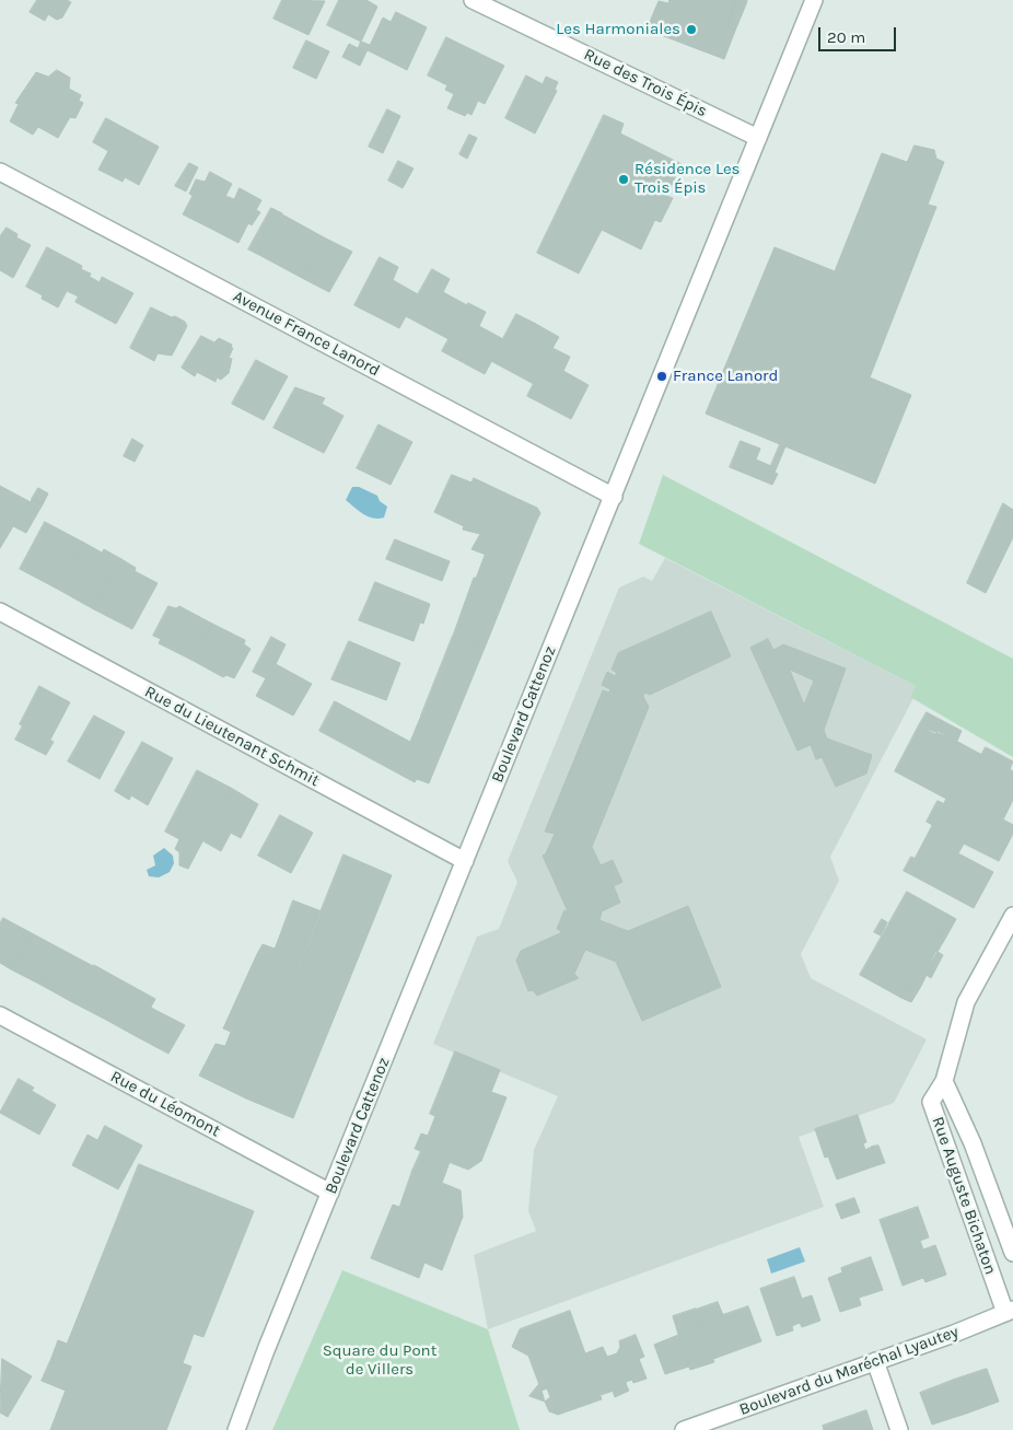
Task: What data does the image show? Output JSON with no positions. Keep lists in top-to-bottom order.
{
  "streets": {
    "street": [
      "Rue des Trois Épis",
      "Avenue France Lanord",
      "Boulevard Cattenoz",
      "Rue du Lieutenant Schmit",
      "Rue du Léomont",
      "Rue Auguste Bichaton",
      "Boulevard du Maréchal Lyautey"
    ]
  },
  "crossings": [
    ["Rue des Trois Épis", "Boulevard Cattenoz"],
    ["Avenue France Lanord", "Boulevard Cattenoz"],
    ["Boulevard Cattenoz", "Rue du Lieutenant Schmit"],
    ["Boulevard Cattenoz", "Rue du Léomont"],
    ["Rue Auguste Bichaton", "Boulevard du Maréchal Lyautey"]
  ],
  "parks": ["Square du Pont de Villers"],
  "places": ["Les Harmoniales", "Résidence Les Trois Épis", "France Lanord"],
  "scale_bar": "20 m"
}
